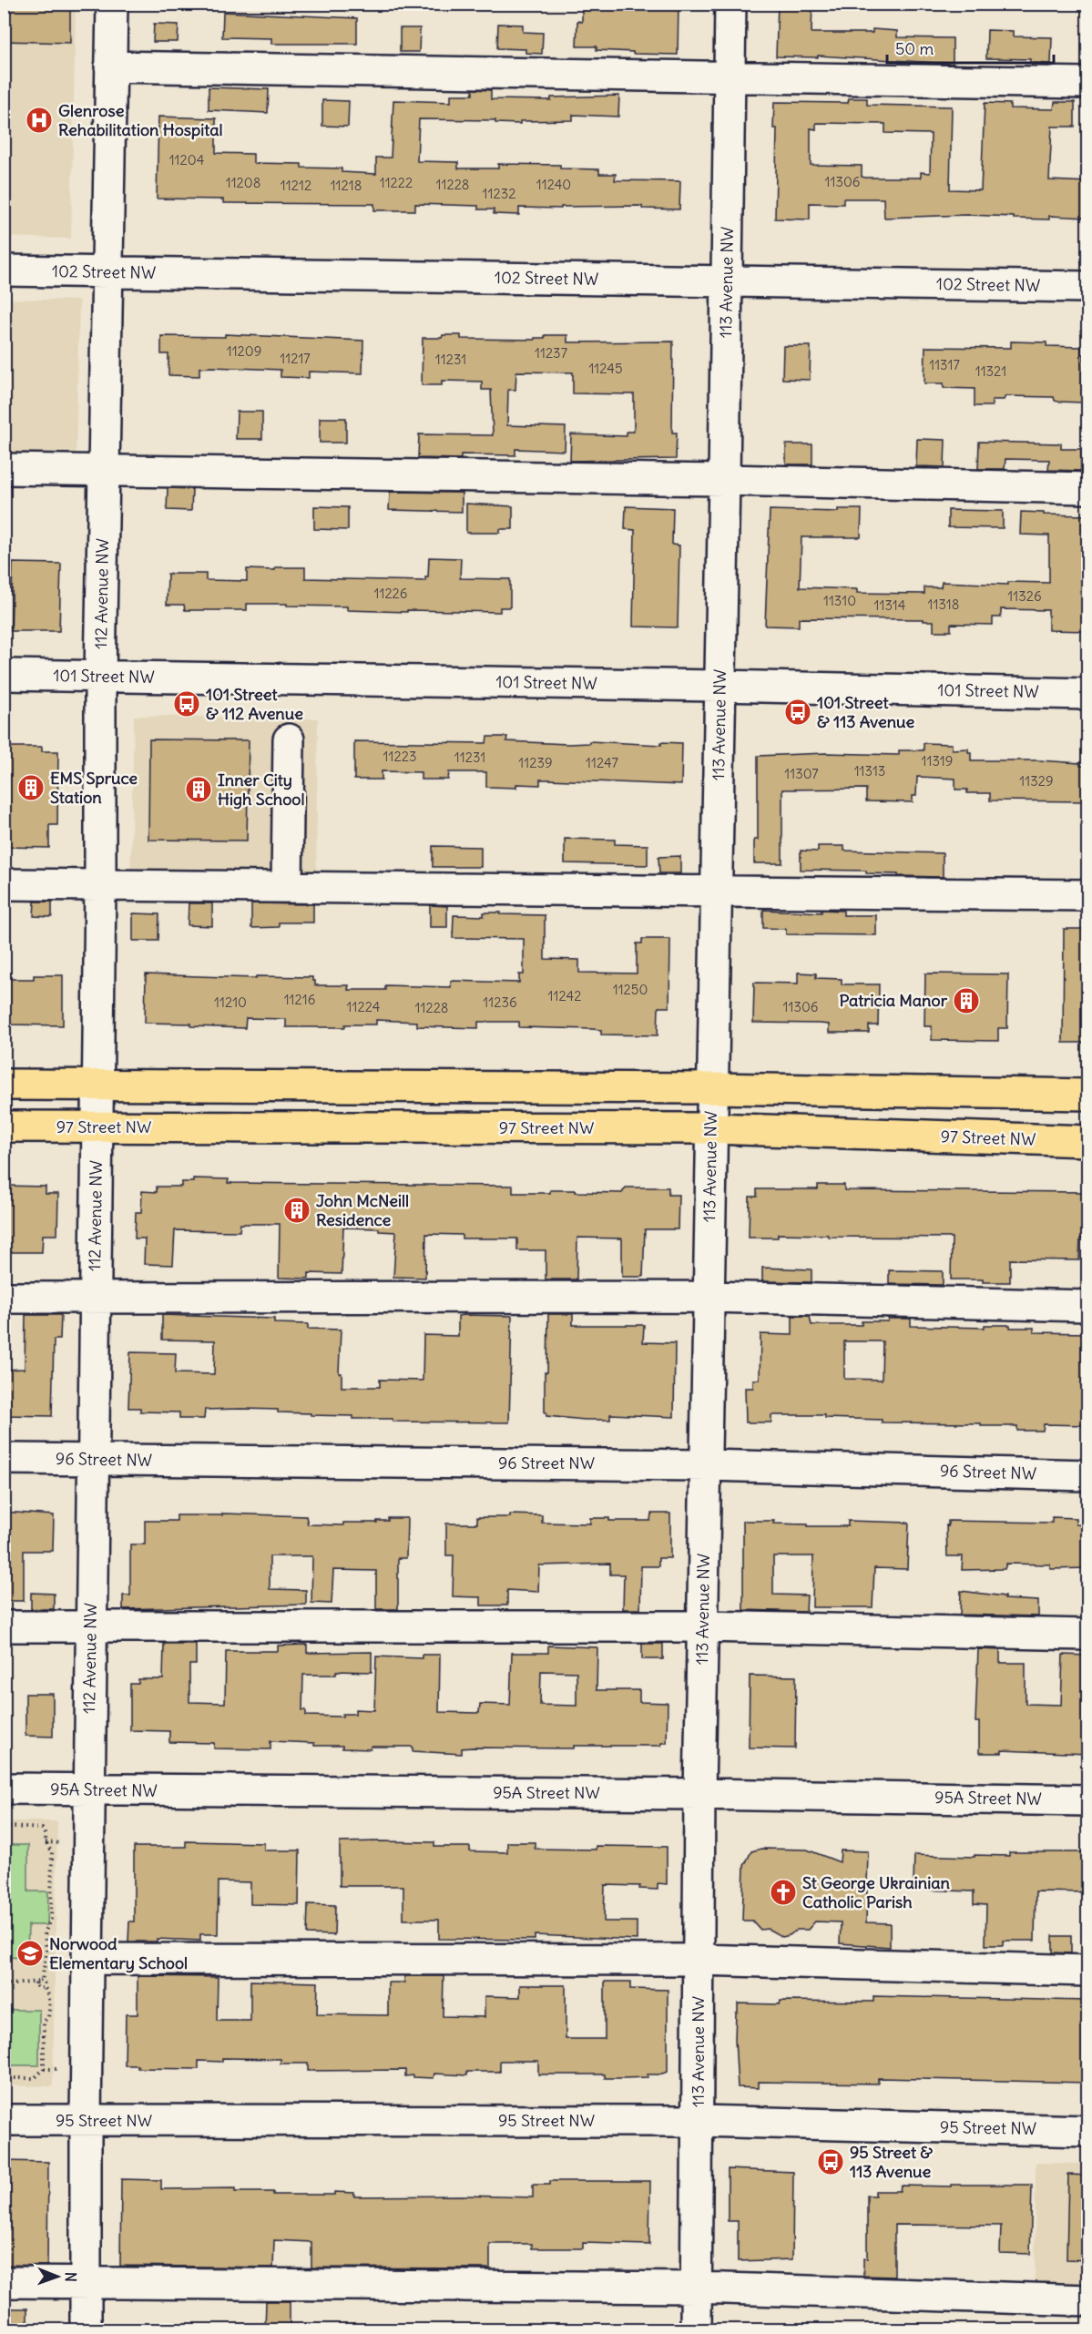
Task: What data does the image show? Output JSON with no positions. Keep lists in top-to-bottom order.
{
  "streets": {
    "main road": ["97 Street NW"],
    "street": [
      "102 Street NW",
      "113 Avenue NW",
      "112 Avenue NW",
      "101 Street NW",
      "96 Street NW",
      "95A Street NW",
      "95 Street NW"
    ]
  },
  "crossings": [
    ["102 Street NW", "113 Avenue NW"],
    ["102 Street NW", "112 Avenue NW"],
    ["113 Avenue NW", "101 Street NW"],
    ["113 Avenue NW", "97 Street NW"],
    ["113 Avenue NW", "96 Street NW"],
    ["113 Avenue NW", "95A Street NW"],
    ["113 Avenue NW", "95 Street NW"],
    ["112 Avenue NW", "101 Street NW"],
    ["112 Avenue NW", "97 Street NW"],
    ["112 Avenue NW", "96 Street NW"],
    ["112 Avenue NW", "95A Street NW"],
    ["112 Avenue NW", "95 Street NW"]
  ],
  "places": {
    "hospital": ["Glenrose Rehabilitation Hospital"],
    "bus stop": ["101 Street & 112 Avenue", "101 Street & 113 Avenue", "95 Street & 113 Avenue"],
    "building": [
      "EMS Spruce Station",
      "Inner City High School",
      "Patricia Manor",
      "John McNeill Residence"
    ],
    "church": ["St George Ukrainian Catholic Parish"],
    "school or university": ["Norwood Elementary School"]
  },
  "house_numbers": [
    "11204",
    "11306",
    "11208",
    "11222",
    "11228",
    "11240",
    "11212",
    "11218",
    "11232",
    "11209",
    "11237",
    "11217",
    "11231",
    "11317",
    "11245",
    "11321",
    "11226",
    "11326",
    "11310",
    "11318",
    "11314",
    "11223",
    "11231",
    "11319",
    "11239",
    "11247",
    "11313",
    "11307",
    "11329",
    "11250",
    "11242",
    "11216",
    "11210",
    "11236",
    "11224",
    "11306",
    "11228"
  ],
  "scale_bar": "50 m",
  "north": "right"
}
